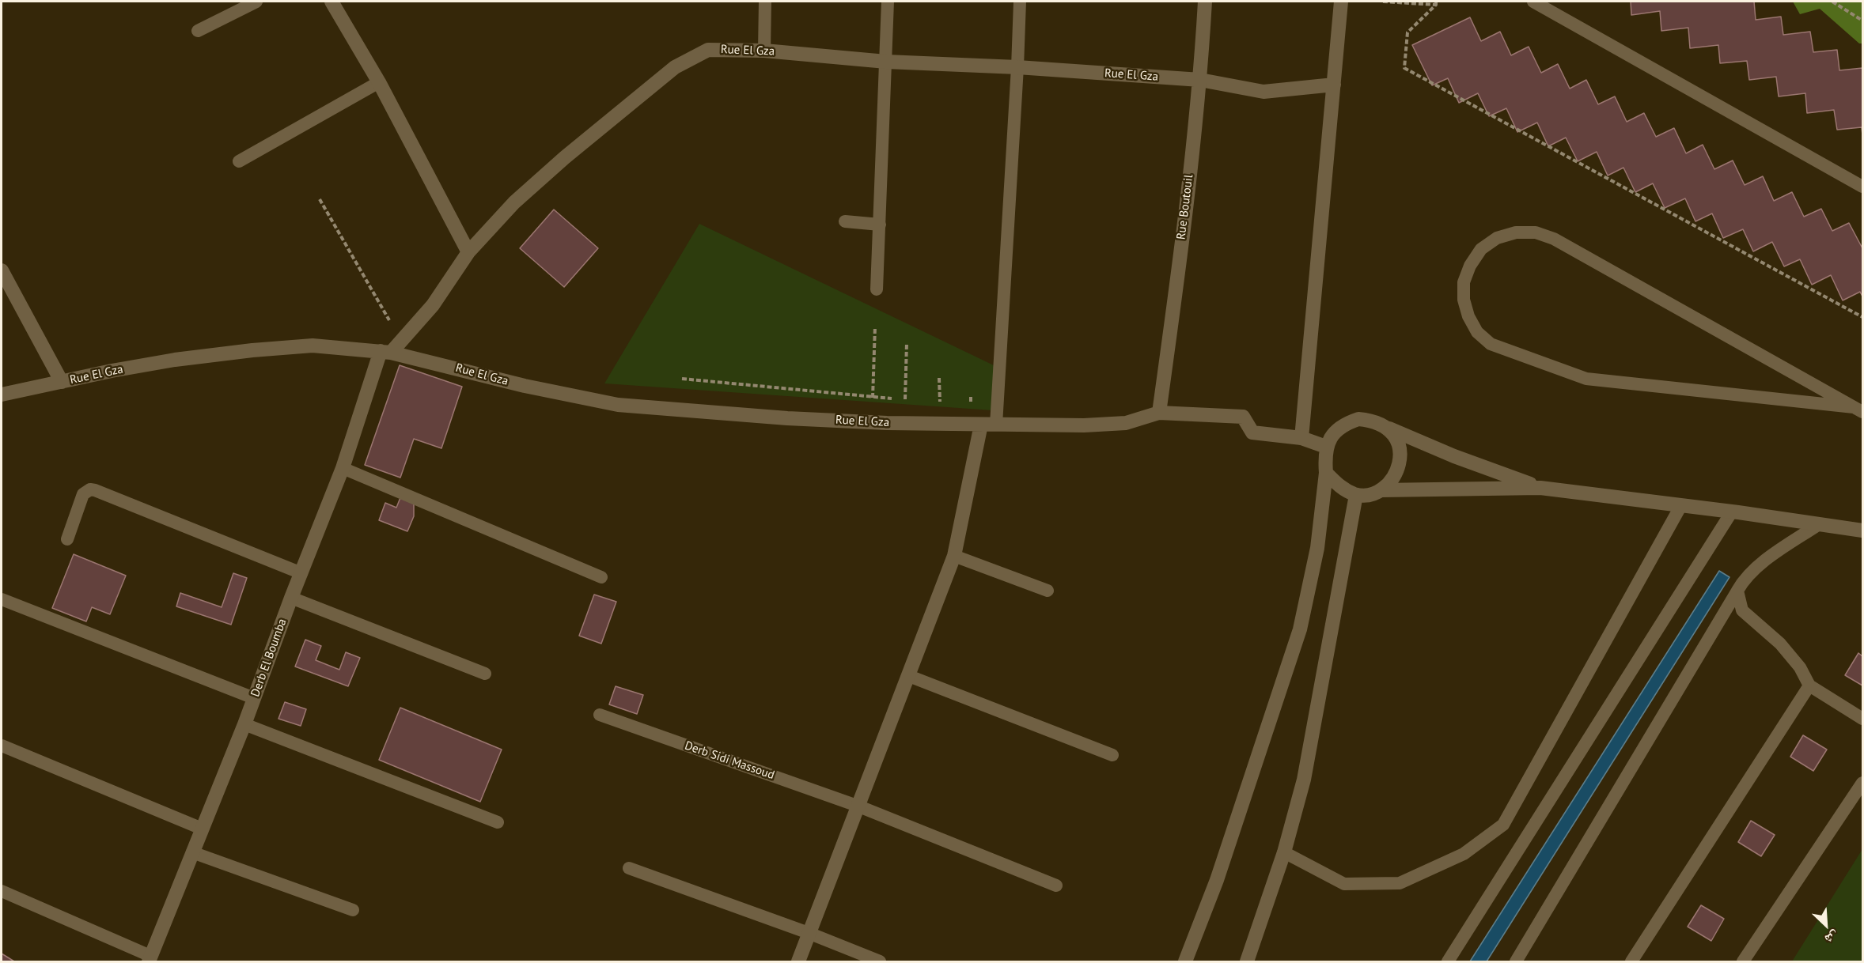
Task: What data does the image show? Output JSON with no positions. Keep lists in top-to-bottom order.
{
  "streets": {
    "street": ["Rue El Gza", "Rue Boutouil", "Derb El Boumba"],
    "lane": ["Derb Sidi Massoud"]
  },
  "crossings": [
    ["Rue El Gza", "Rue Boutouil"],
    ["Rue El Gza", "Derb El Boumba"]
  ],
  "north": "bottom right"
}
